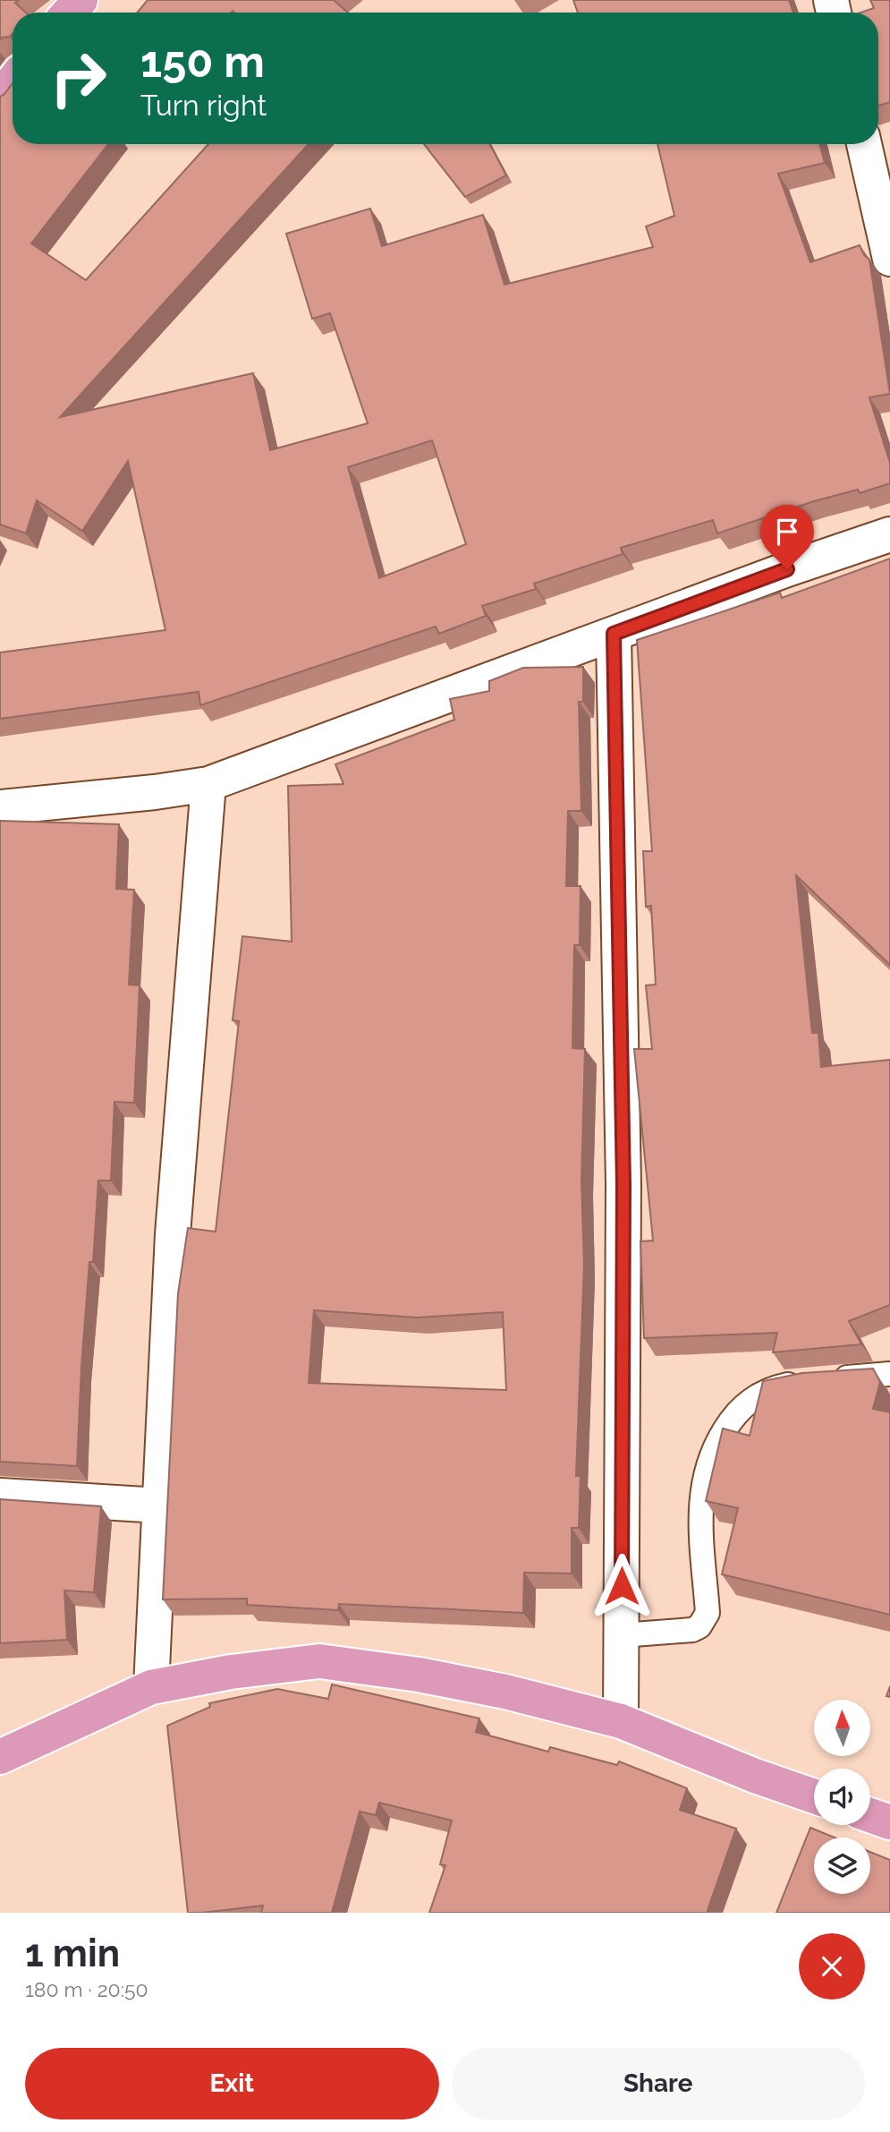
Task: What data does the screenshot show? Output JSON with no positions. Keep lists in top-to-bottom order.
{
  "north": "top",
  "page": {
    "turn": ["150 m", "Turn right"],
    "heading": ["1 min", "180 m · 20:50"],
    "buttons": ["Exit", "Share"]
  }
}
